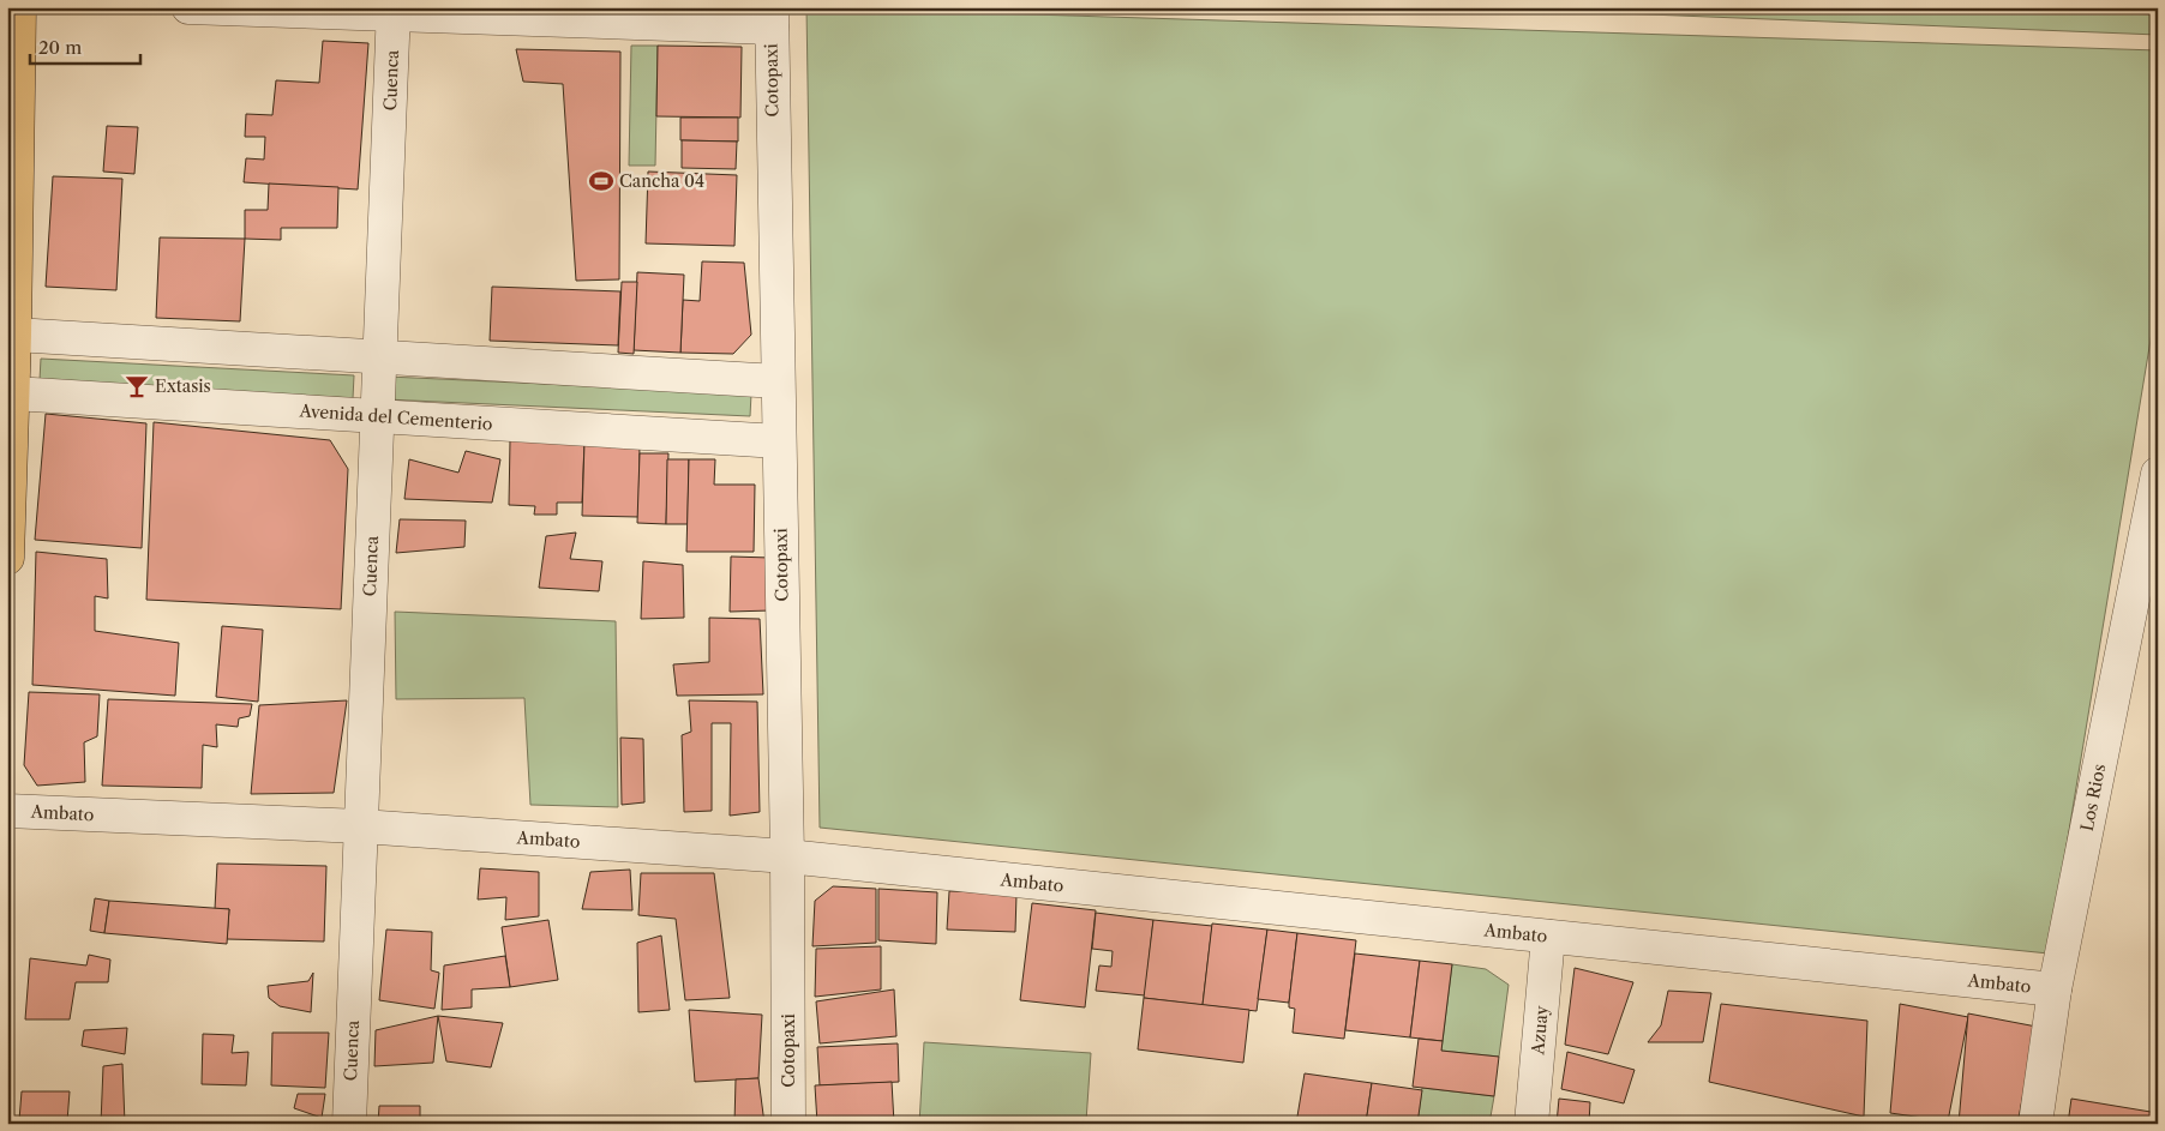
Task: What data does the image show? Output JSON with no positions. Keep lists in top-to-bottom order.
{
  "streets": {
    "street": [
      "Cuenca",
      "Cotopaxi",
      "Avenida del Cementerio",
      "Los Rios",
      "Ambato",
      "Azuay"
    ]
  },
  "crossings": [
    ["Cuenca", "Avenida del Cementerio"],
    ["Cuenca", "Ambato"],
    ["Cotopaxi", "Avenida del Cementerio"],
    ["Cotopaxi", "Ambato"],
    ["Los Rios", "Ambato"],
    ["Ambato", "Azuay"]
  ],
  "places": {
    "sports": ["Cancha 04"],
    "bar": ["Extasis"]
  },
  "scale_bar": "20 m"
}
